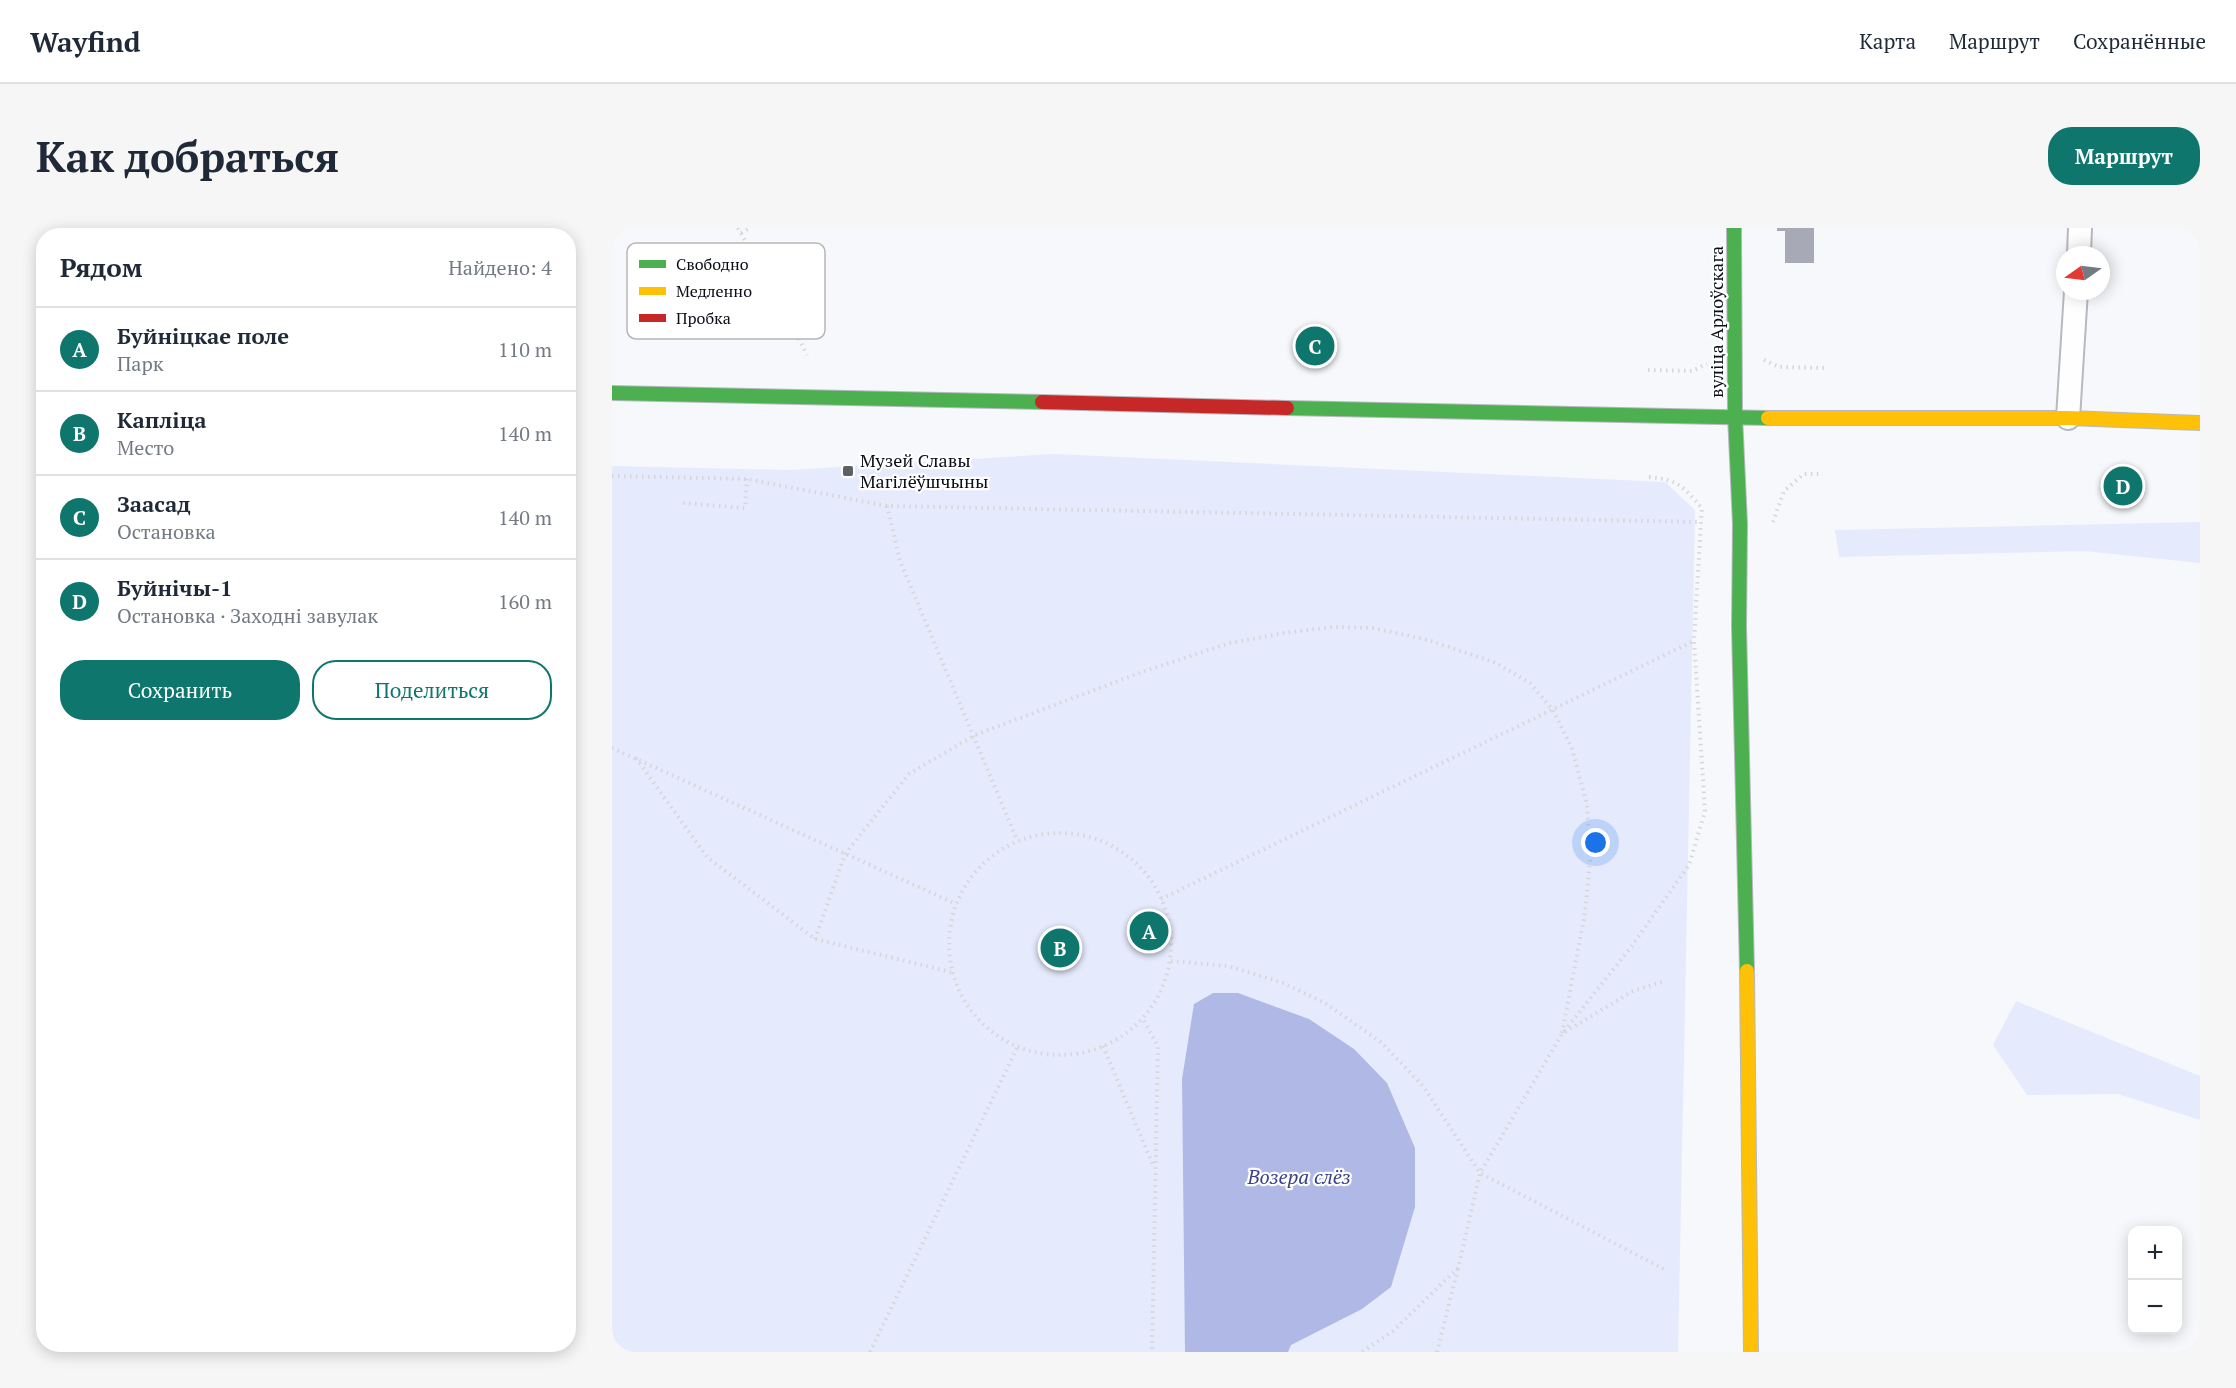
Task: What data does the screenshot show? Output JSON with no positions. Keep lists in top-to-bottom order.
{
  "streets": {
    "main road": ["вуліца Арлоўскага"]
  },
  "water": ["Возера слёз"],
  "places": {
    "transit": ["Музей Славы Магілёўшчыны"]
  },
  "legend": ["Свободно", "Медленно", "Пробка"],
  "north": "left",
  "page": {
    "header": "Wayfind",
    "nav": ["Карта", "Маршрут", "Сохранённые"],
    "buttons": [
      "Маршрут",
      ["Сохранить", "Поделиться"]
    ],
    "title": "Как добраться",
    "heading": ["Рядом", "Найдено: 4"],
    "list": [
      {
        "mark": "A",
        "name": "Буйніцкае поле",
        "note": "Парк",
        "value": "110 m"
      },
      {
        "mark": "B",
        "name": "Капліца",
        "note": "Место",
        "value": "140 m"
      },
      {
        "mark": "C",
        "name": "Заасад",
        "note": "Остановка",
        "value": "140 m"
      },
      {
        "mark": "D",
        "name": "Буйнічы-1",
        "note": "Остановка · Заходні завулак",
        "value": "160 m"
      }
    ],
    "pins": [
      "C",
      "D",
      "A",
      "B"
    ],
    "map_buttons": ["+", "−"]
  }
}
